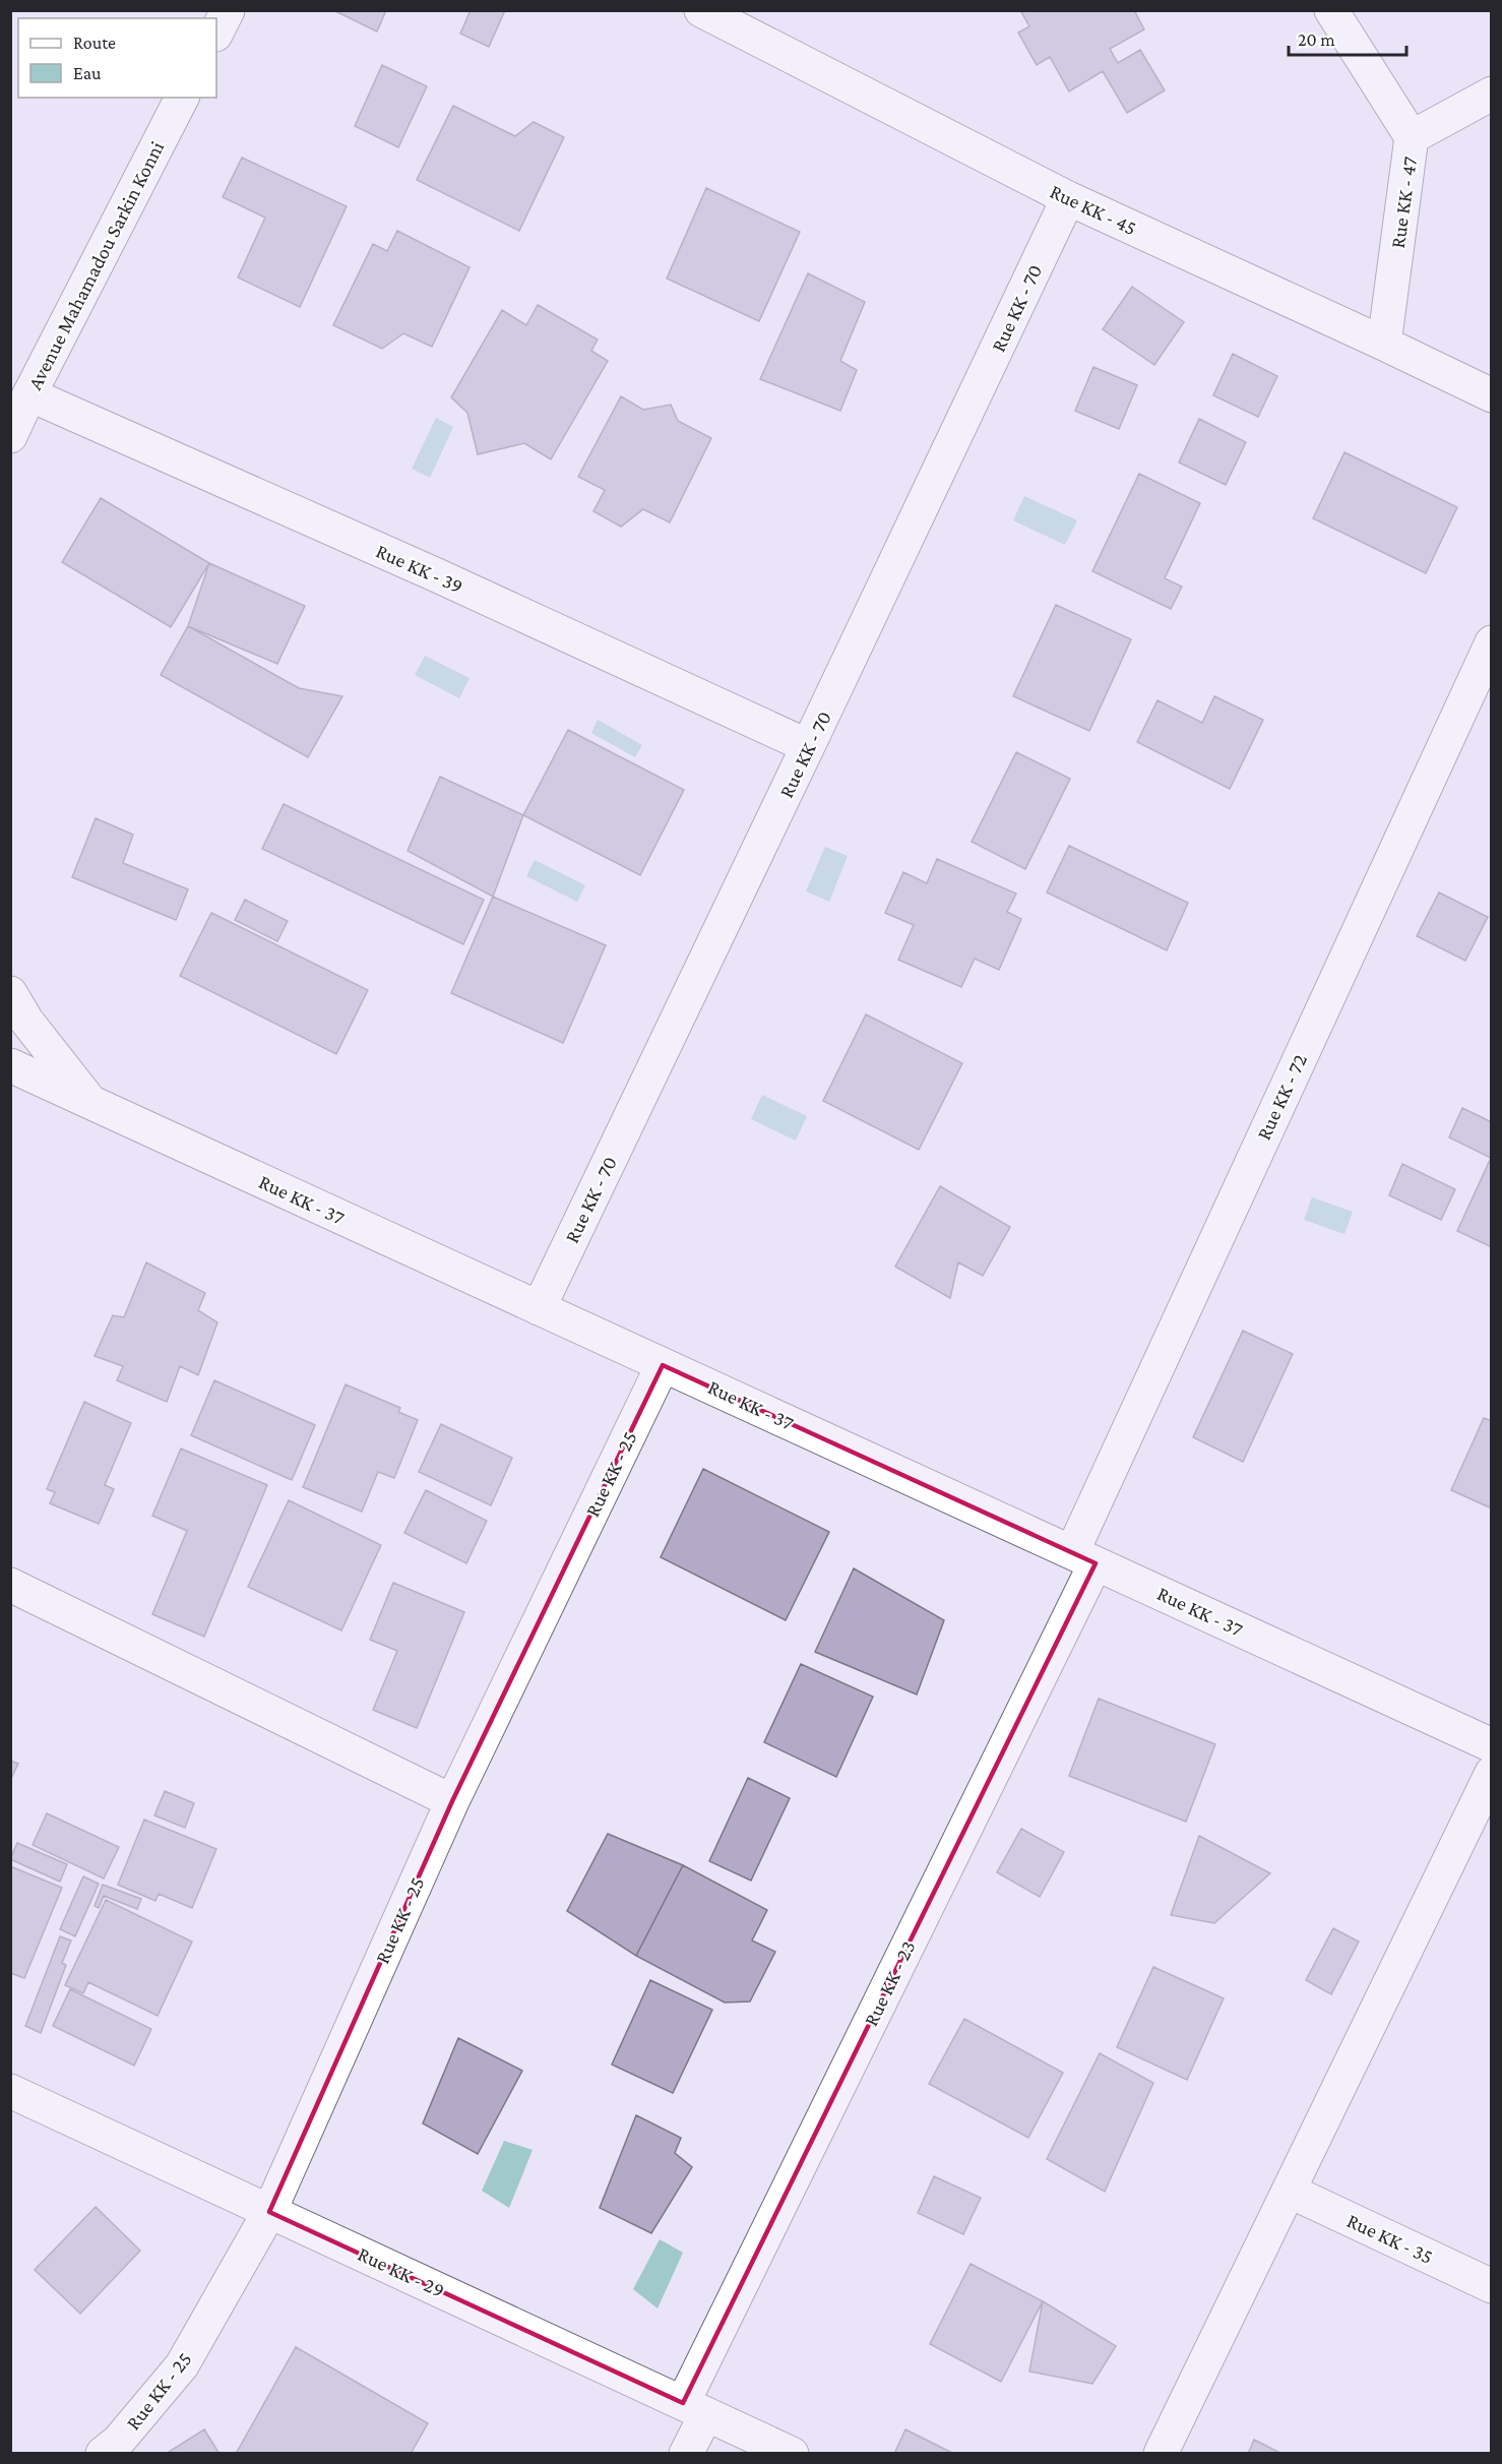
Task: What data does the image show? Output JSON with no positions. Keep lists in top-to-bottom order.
{
  "streets": {
    "street": [
      "Rue KK - 47",
      "Rue KK - 45",
      "Avenue Mahamadou Sarkin Konni",
      "Rue KK - 70",
      "Rue KK - 39",
      "Rue KK - 72",
      "Rue KK - 37",
      "Rue KK - 25",
      "Rue KK - 23",
      "Rue KK - 35",
      "Rue KK - 29"
    ]
  },
  "crossings": [
    ["Rue KK - 47", "Rue KK - 45"],
    ["Rue KK - 45", "Rue KK - 70"],
    ["Avenue Mahamadou Sarkin Konni", "Rue KK - 39"],
    ["Rue KK - 70", "Rue KK - 39"],
    ["Rue KK - 70", "Rue KK - 37"],
    ["Rue KK - 72", "Rue KK - 37"],
    ["Rue KK - 72", "Rue KK - 23"],
    ["Rue KK - 37", "Rue KK - 25"],
    ["Rue KK - 37", "Rue KK - 23"],
    ["Rue KK - 25", "Rue KK - 29"],
    ["Rue KK - 23", "Rue KK - 29"]
  ],
  "legend": ["Route", "Eau"],
  "scale_bar": "20 m"
}
